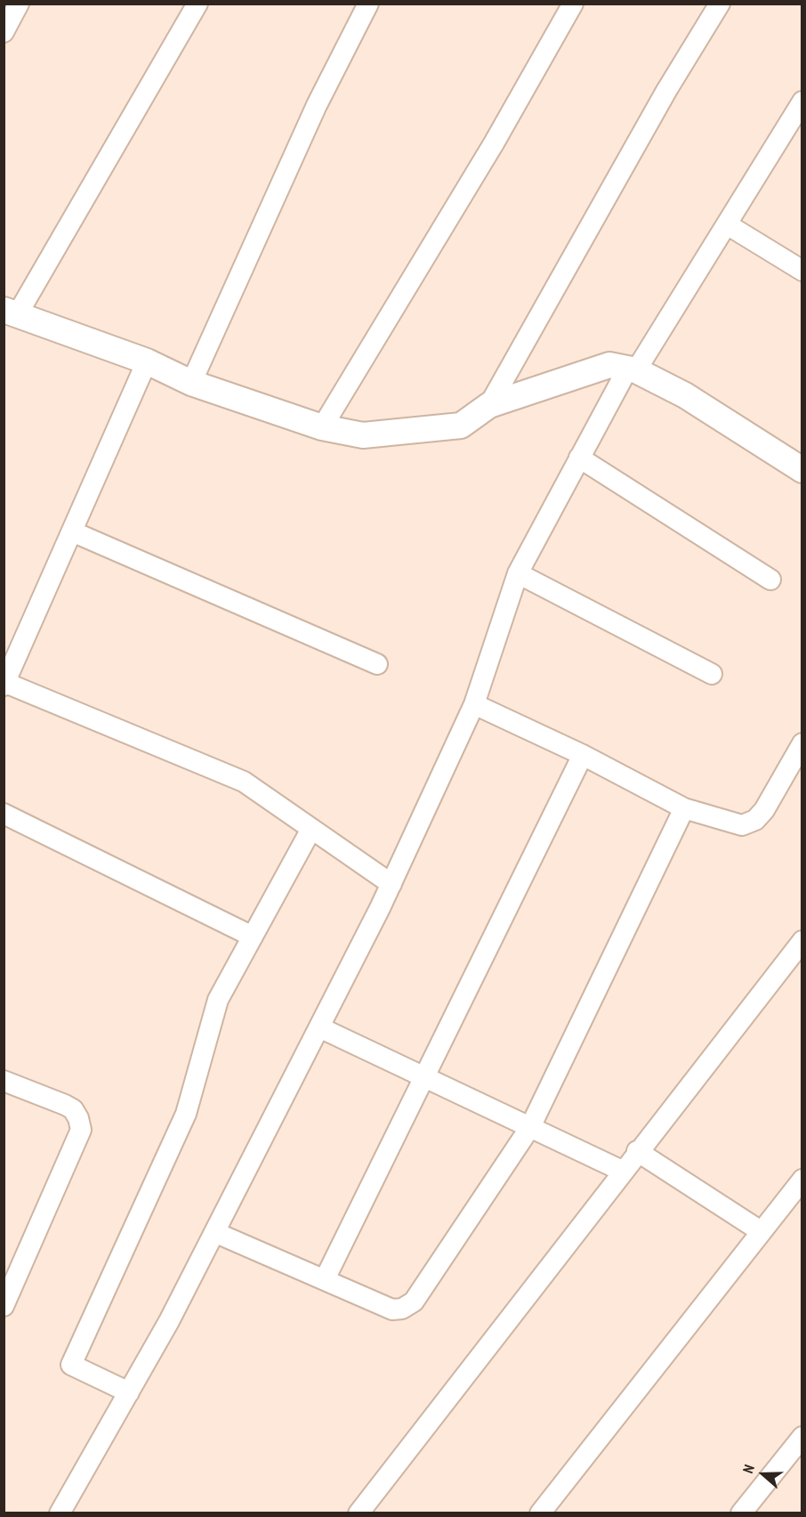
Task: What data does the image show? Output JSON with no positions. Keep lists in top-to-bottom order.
{
  "north": "left"
}
